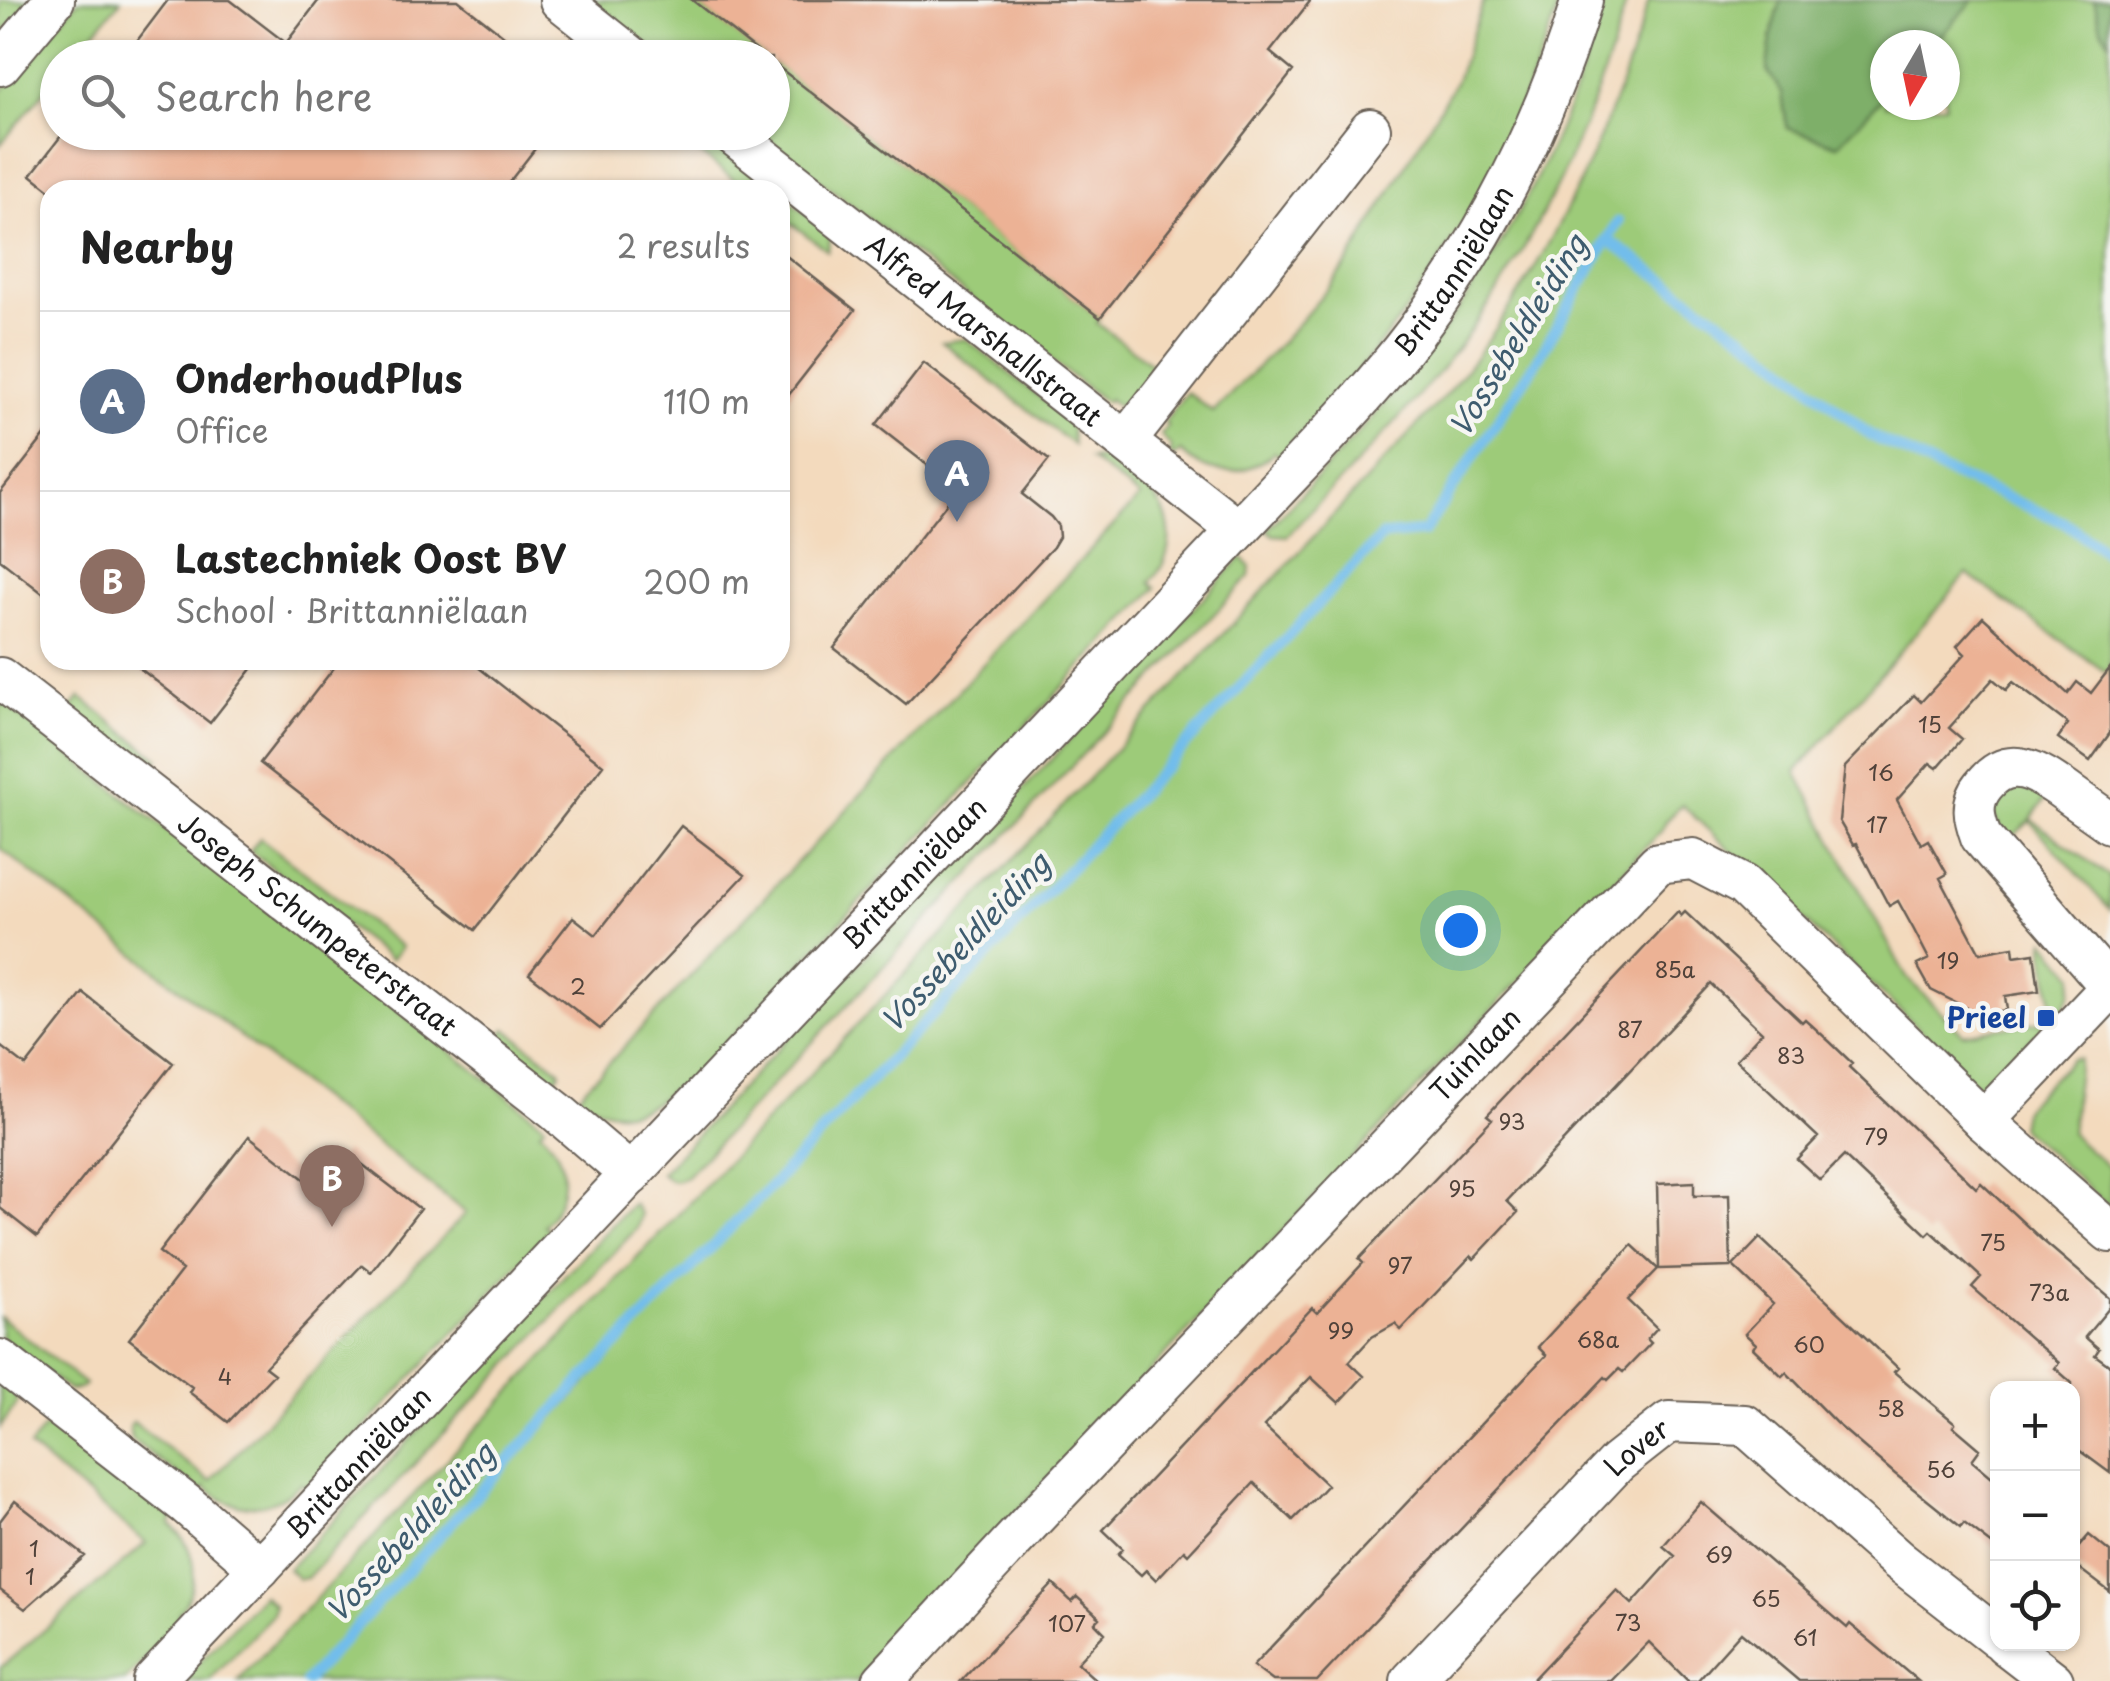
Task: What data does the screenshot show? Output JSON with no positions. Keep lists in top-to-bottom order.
{
  "streets": {
    "street": [
      "Brittanniëlaan",
      "Alfred Marshallstraat",
      "Joseph Schumpeterstraat",
      "Tuinlaan",
      "Lover"
    ]
  },
  "crossings": [
    ["Brittanniëlaan", "Alfred Marshallstraat"],
    ["Brittanniëlaan", "Joseph Schumpeterstraat"]
  ],
  "water": ["Vossebeldleiding"],
  "places": {
    "transit": ["Prieel"]
  },
  "house_numbers": [
    "15",
    "16",
    "17",
    "19",
    "85a",
    "2",
    "87",
    "83",
    "93",
    "79",
    "95",
    "75",
    "97",
    "73a",
    "99",
    "68a",
    "60",
    "4",
    "58",
    "56",
    "1",
    "69",
    "1",
    "65",
    "73",
    "107",
    "61"
  ],
  "north": "bottom",
  "page": {
    "search": "Search here",
    "heading": ["Nearby", "2 results"],
    "list": [
      {
        "mark": "A",
        "name": "OnderhoudPlus",
        "note": "Office",
        "value": "110 m"
      },
      {
        "mark": "B",
        "name": "Lastechniek Oost BV",
        "note": "School · Brittanniëlaan",
        "value": "200 m"
      }
    ],
    "pins": ["A", "B"],
    "map_buttons": ["+", "−"]
  }
}
